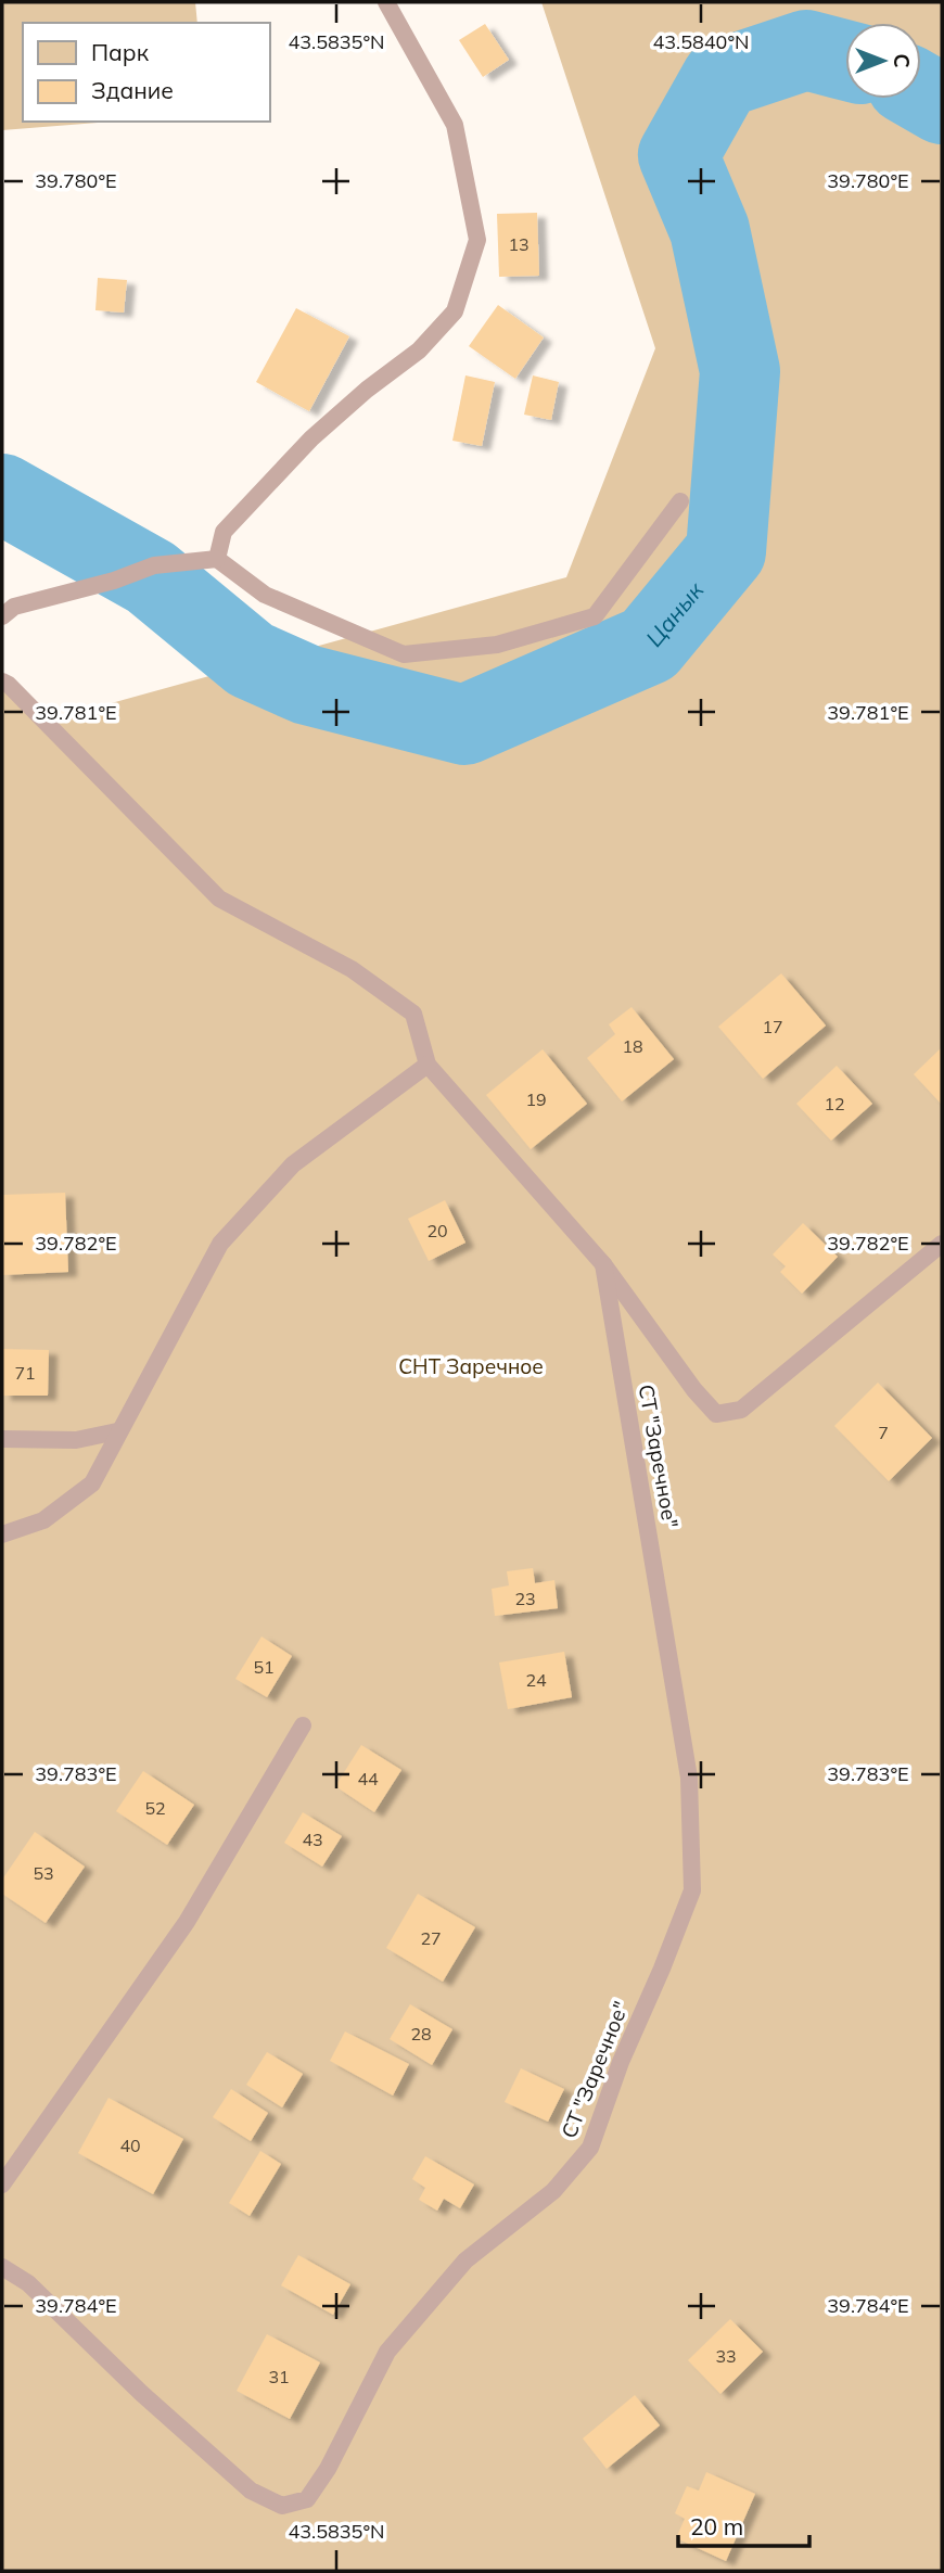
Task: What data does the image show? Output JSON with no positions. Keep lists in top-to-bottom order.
{
  "streets": {
    "lane": ["СТ \"Заречное\""]
  },
  "water": ["Цанык"],
  "parks": ["СНТ Заречное"],
  "house_numbers": [
    "13",
    "17",
    "18",
    "19",
    "12",
    "20",
    "71",
    "7",
    "23",
    "51",
    "24",
    "44",
    "52",
    "43",
    "53",
    "27",
    "28",
    "40",
    "33",
    "31"
  ],
  "legend": ["Парк", "Здание"],
  "scale_bar": "20 m",
  "north": "right",
  "coordinates": [
    "43.5835°N",
    "43.5840°N",
    "39.780°E",
    "39.781°E",
    "39.782°E",
    "39.783°E",
    "39.784°E"
  ]
}
